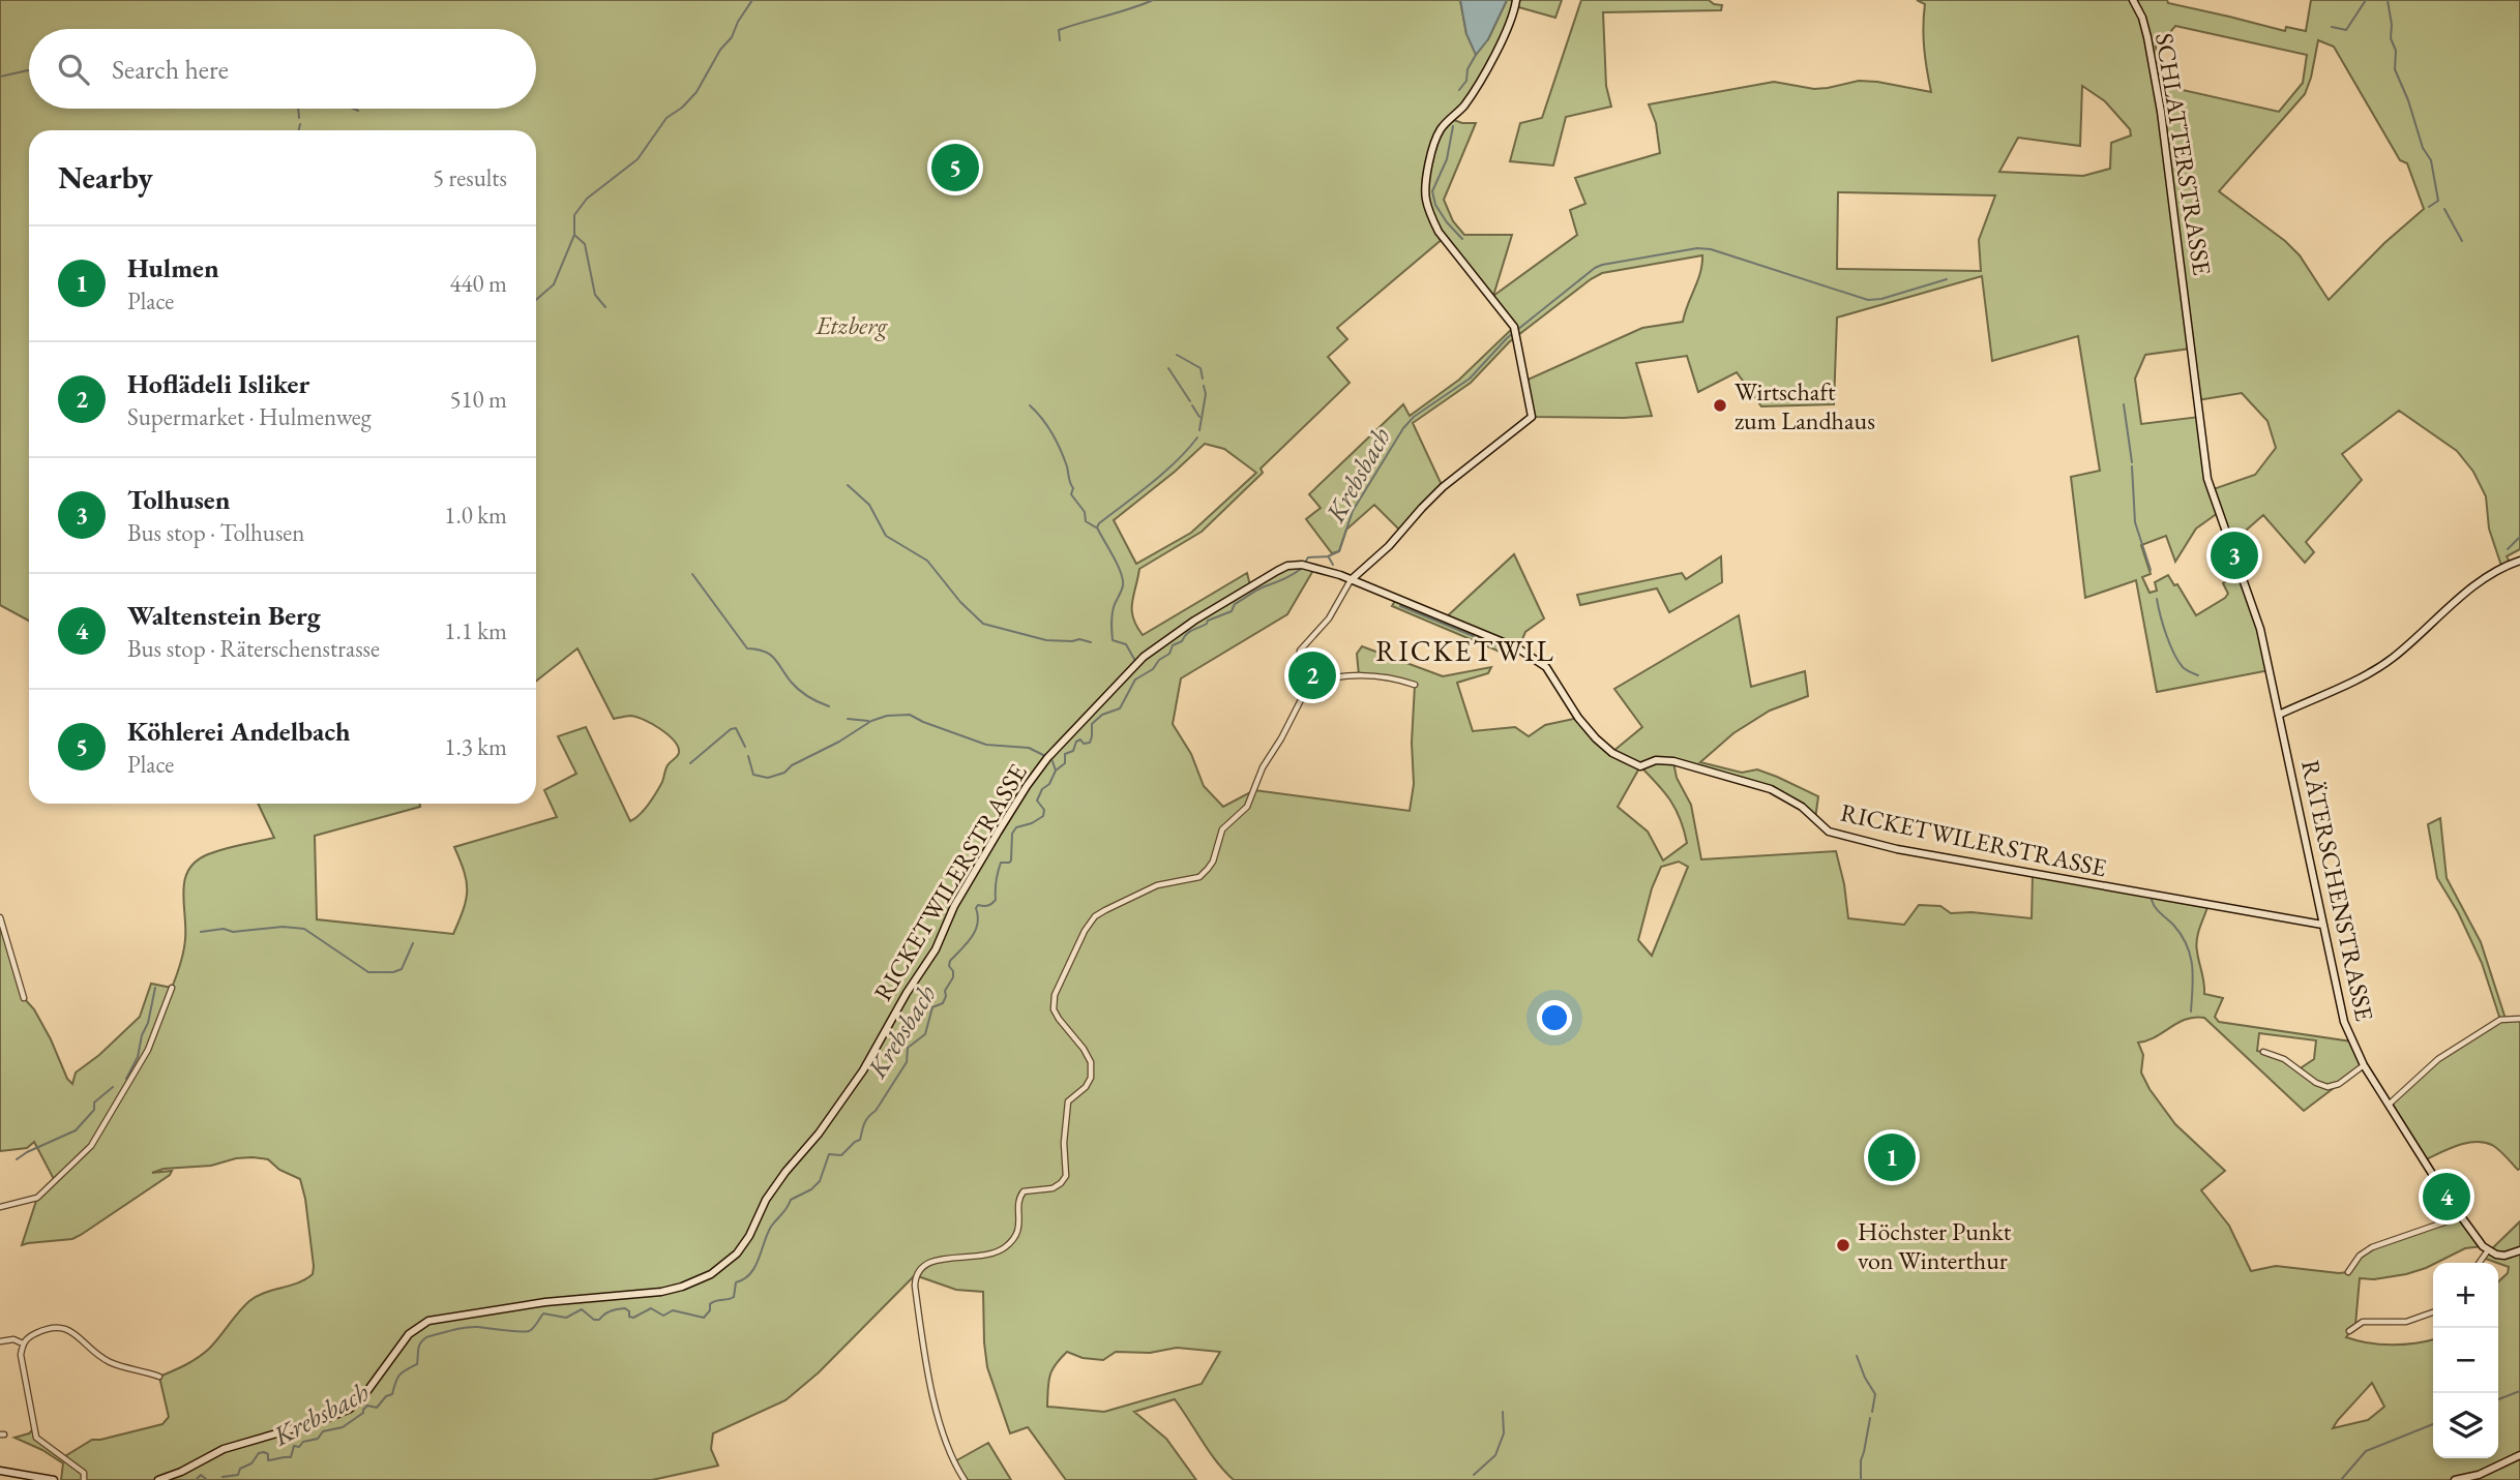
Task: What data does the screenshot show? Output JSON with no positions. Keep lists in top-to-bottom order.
{
  "streets": {
    "street": ["SCHLATTERSTRASSE", "RICKETWILERSTRASSE", "RÄTERSCHENSTRASSE"]
  },
  "crossings": [
    ["SCHLATTERSTRASSE", "RÄTERSCHENSTRASSE"],
    ["RICKETWILERSTRASSE", "RÄTERSCHENSTRASSE"]
  ],
  "districts": ["RICKETWIL"],
  "water": ["Krebsbach"],
  "parks": ["Etzberg"],
  "places": ["Wirtschaft zum Landhaus", "Höchster Punkt von Winterthur"],
  "page": {
    "search": "Search here",
    "heading": ["Nearby", "5 results"],
    "pins": [
      "5",
      "3",
      "2",
      "1",
      "4"
    ],
    "list": [
      {
        "mark": "1",
        "name": "Hulmen",
        "note": "Place",
        "value": "440 m"
      },
      {
        "mark": "2",
        "name": "Hoflädeli Isliker",
        "note": "Supermarket · Hulmenweg",
        "value": "510 m"
      },
      {
        "mark": "3",
        "name": "Tolhusen",
        "note": "Bus stop · Tolhusen",
        "value": "1.0 km"
      },
      {
        "mark": "4",
        "name": "Waltenstein Berg",
        "note": "Bus stop · Räterschenstrasse",
        "value": "1.1 km"
      },
      {
        "mark": "5",
        "name": "Köhlerei Andelbach",
        "note": "Place",
        "value": "1.3 km"
      }
    ],
    "map_buttons": ["+", "−"]
  }
}
